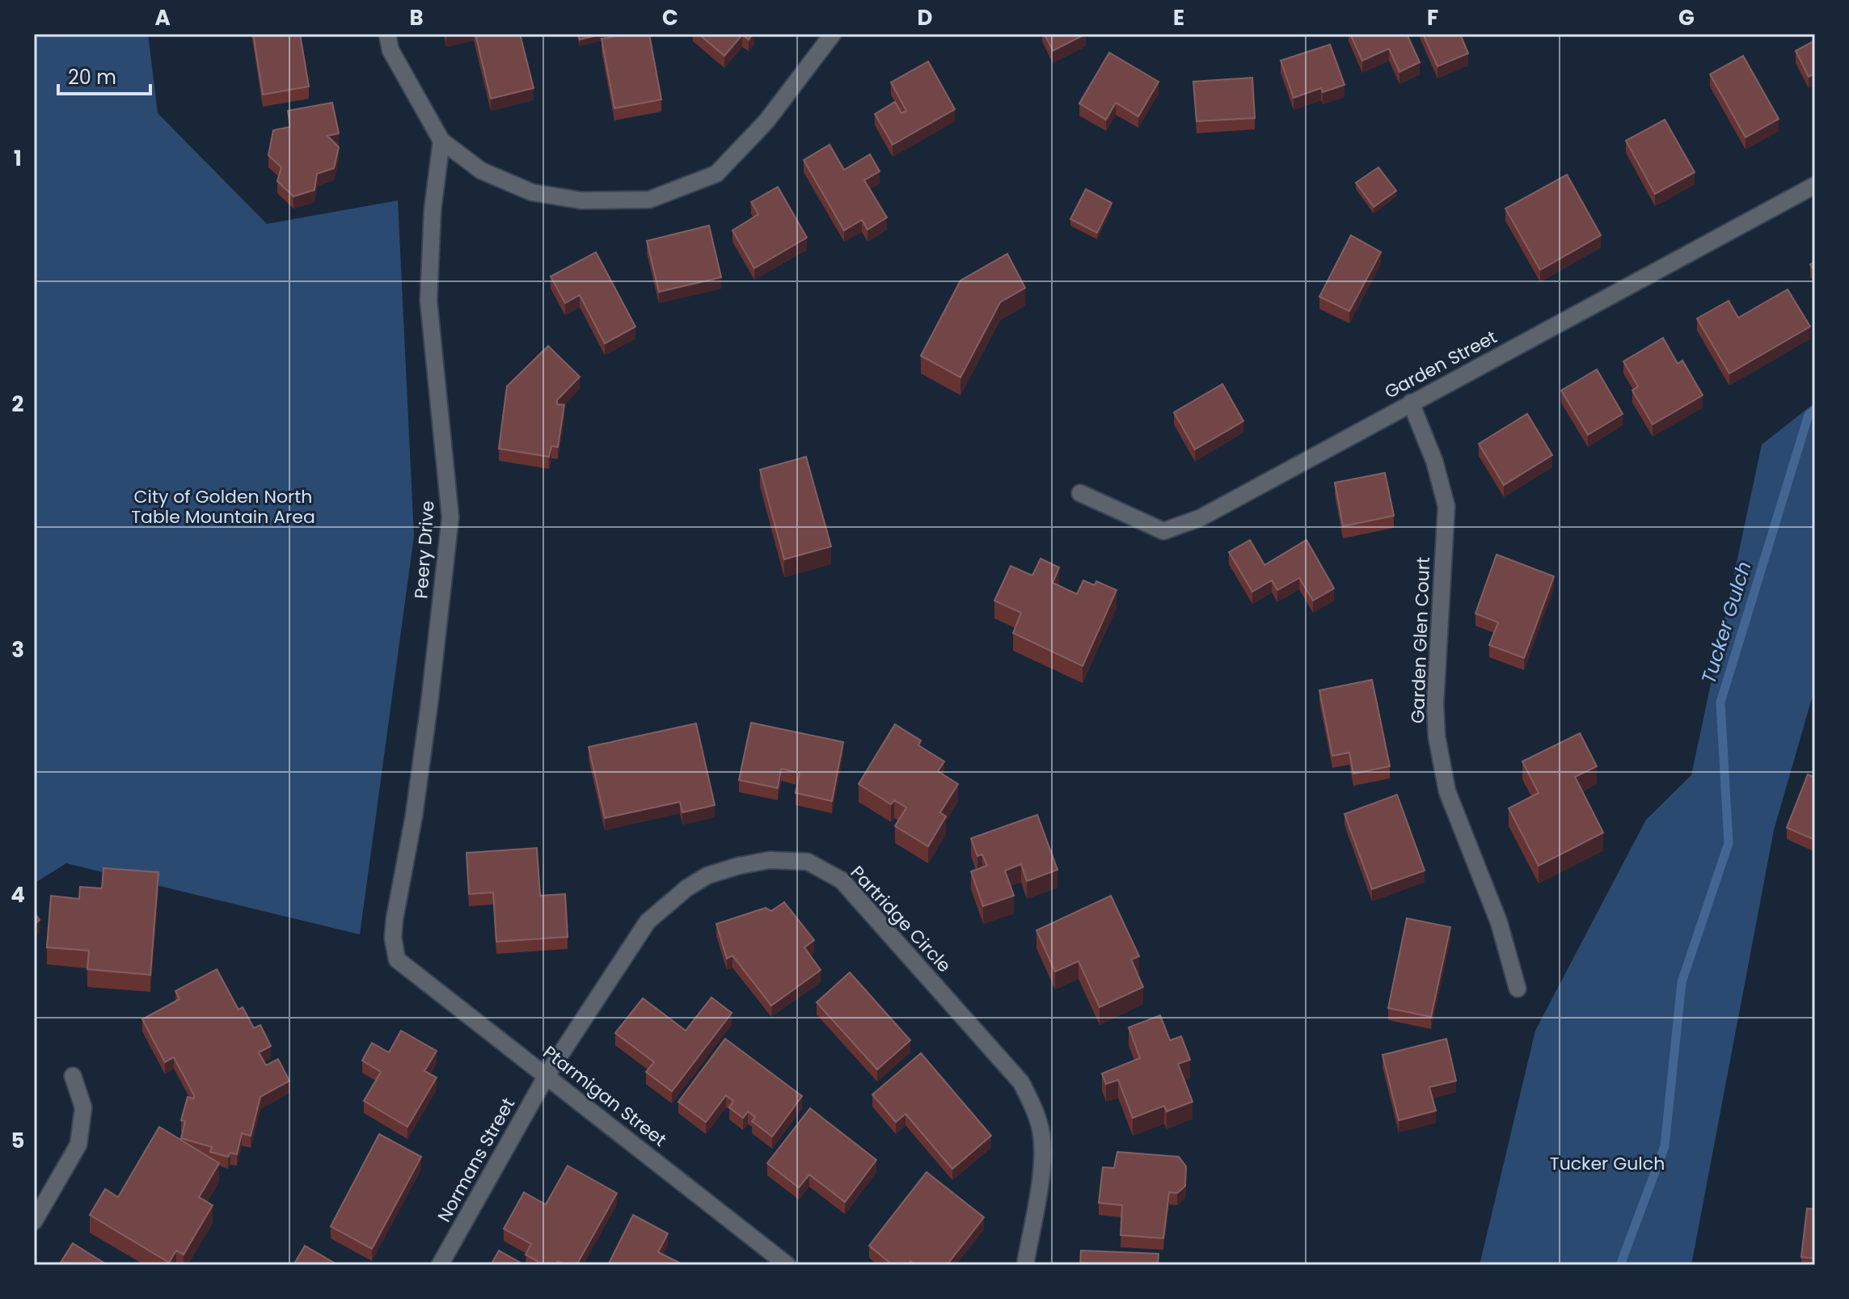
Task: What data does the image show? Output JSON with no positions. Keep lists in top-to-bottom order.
{
  "streets": {
    "street": [
      "Garden Street",
      "Peery Drive",
      "Garden Glen Court",
      "Partridge Circle",
      "Ptarmigan Street",
      "Normans Street"
    ]
  },
  "crossings": [
    ["Garden Street", "Garden Glen Court"],
    ["Peery Drive", "Ptarmigan Street"],
    ["Partridge Circle", "Ptarmigan Street"],
    ["Partridge Circle", "Normans Street"],
    ["Ptarmigan Street", "Normans Street"]
  ],
  "water": ["Tucker Gulch"],
  "parks": ["City of Golden North Table Mountain Area", "Tucker Gulch"],
  "scale_bar": "20 m",
  "grid": {
    "columns": [
      "A",
      "B",
      "C",
      "D",
      "E",
      "F",
      "G"
    ],
    "rows": [
      "1",
      "2",
      "3",
      "4",
      "5"
    ]
  }
}
